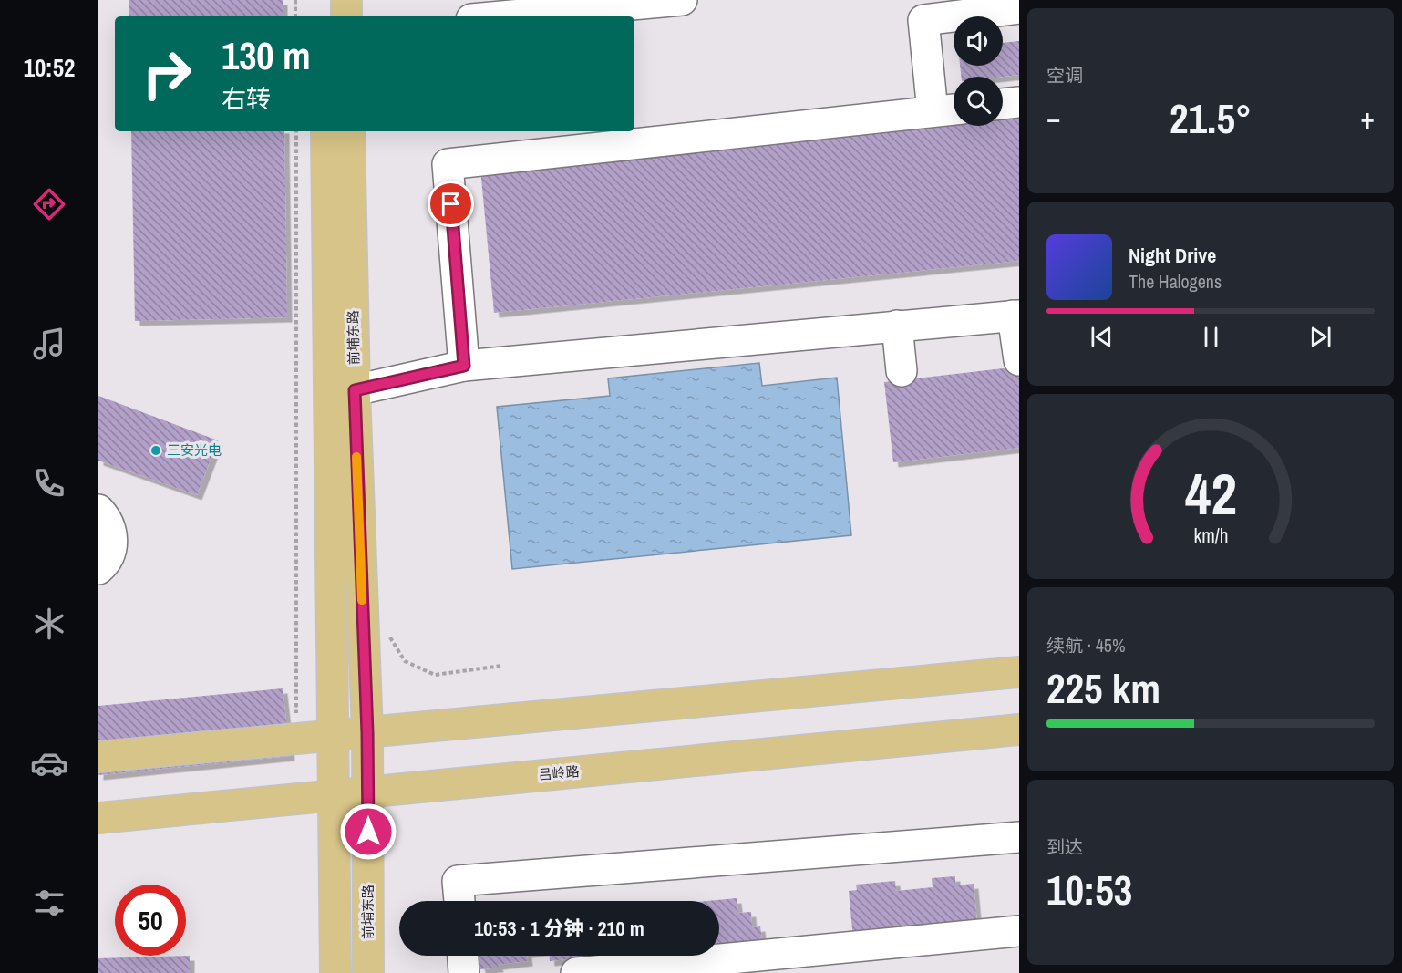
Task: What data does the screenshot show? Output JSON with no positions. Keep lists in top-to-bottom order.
{
  "streets": {
    "main road": ["前埔东路", "吕岭路"]
  },
  "crossings": [
    ["前埔东路", "吕岭路"]
  ],
  "places": ["三安光电"],
  "page": {
    "tabs": "10:52",
    "tile": [
      "空调",
      ["续航 · 45%", "225 km"],
      ["到达", "10:53"]
    ],
    "turn": ["130 m", "右转"],
    "heat": ["−", "21.5°", "+"],
    "song": ["Night Drive", "The Halogens"],
    "limit": "50",
    "trip": "10:53 · 1 分钟 · 210 m",
    "gauge": ["42", "km/h"]
  }
}
